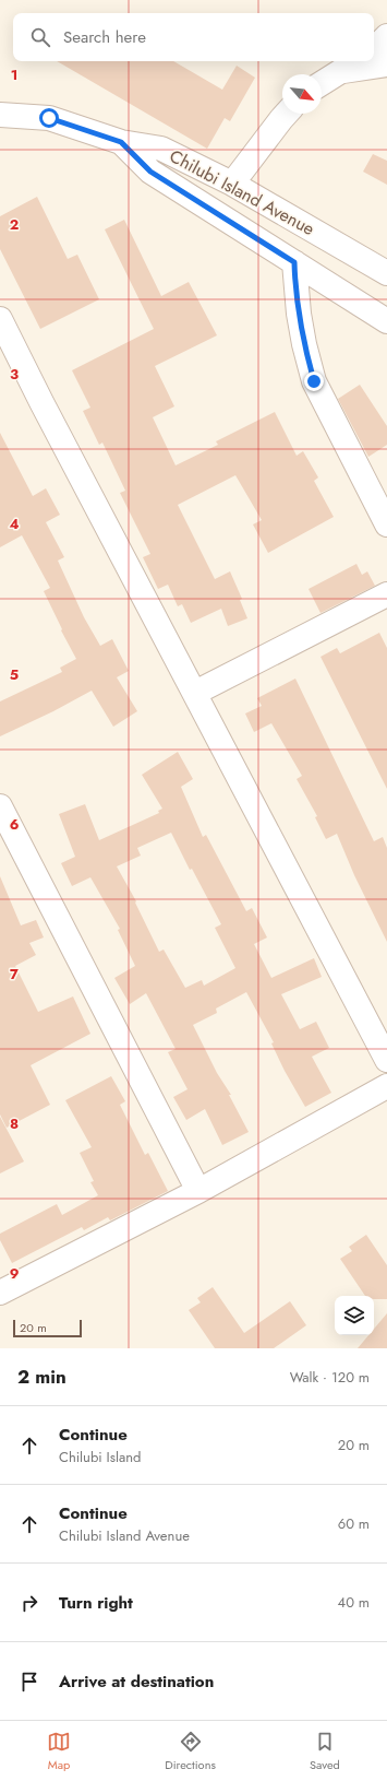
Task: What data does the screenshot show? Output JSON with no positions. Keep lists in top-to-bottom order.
{
  "streets": {
    "street": ["Chilubi Island Avenue"]
  },
  "scale_bar": "20 m",
  "north": "bottom right",
  "page": {
    "search": "Search here",
    "scale": "20 m",
    "heading": ["2 min", "Walk · 120 m"],
    "list": [
      ["Continue", "Chilubi Island", "20 m"],
      ["Continue", "Chilubi Island Avenue", "60 m"],
      ["Turn right", "40 m"],
      "Arrive at destination"
    ],
    "nav": ["Map", "Directions", "Saved"]
  },
  "grid": {
    "rows": [
      "1",
      "2",
      "3",
      "4",
      "5",
      "6",
      "7",
      "8",
      "9"
    ]
  }
}
